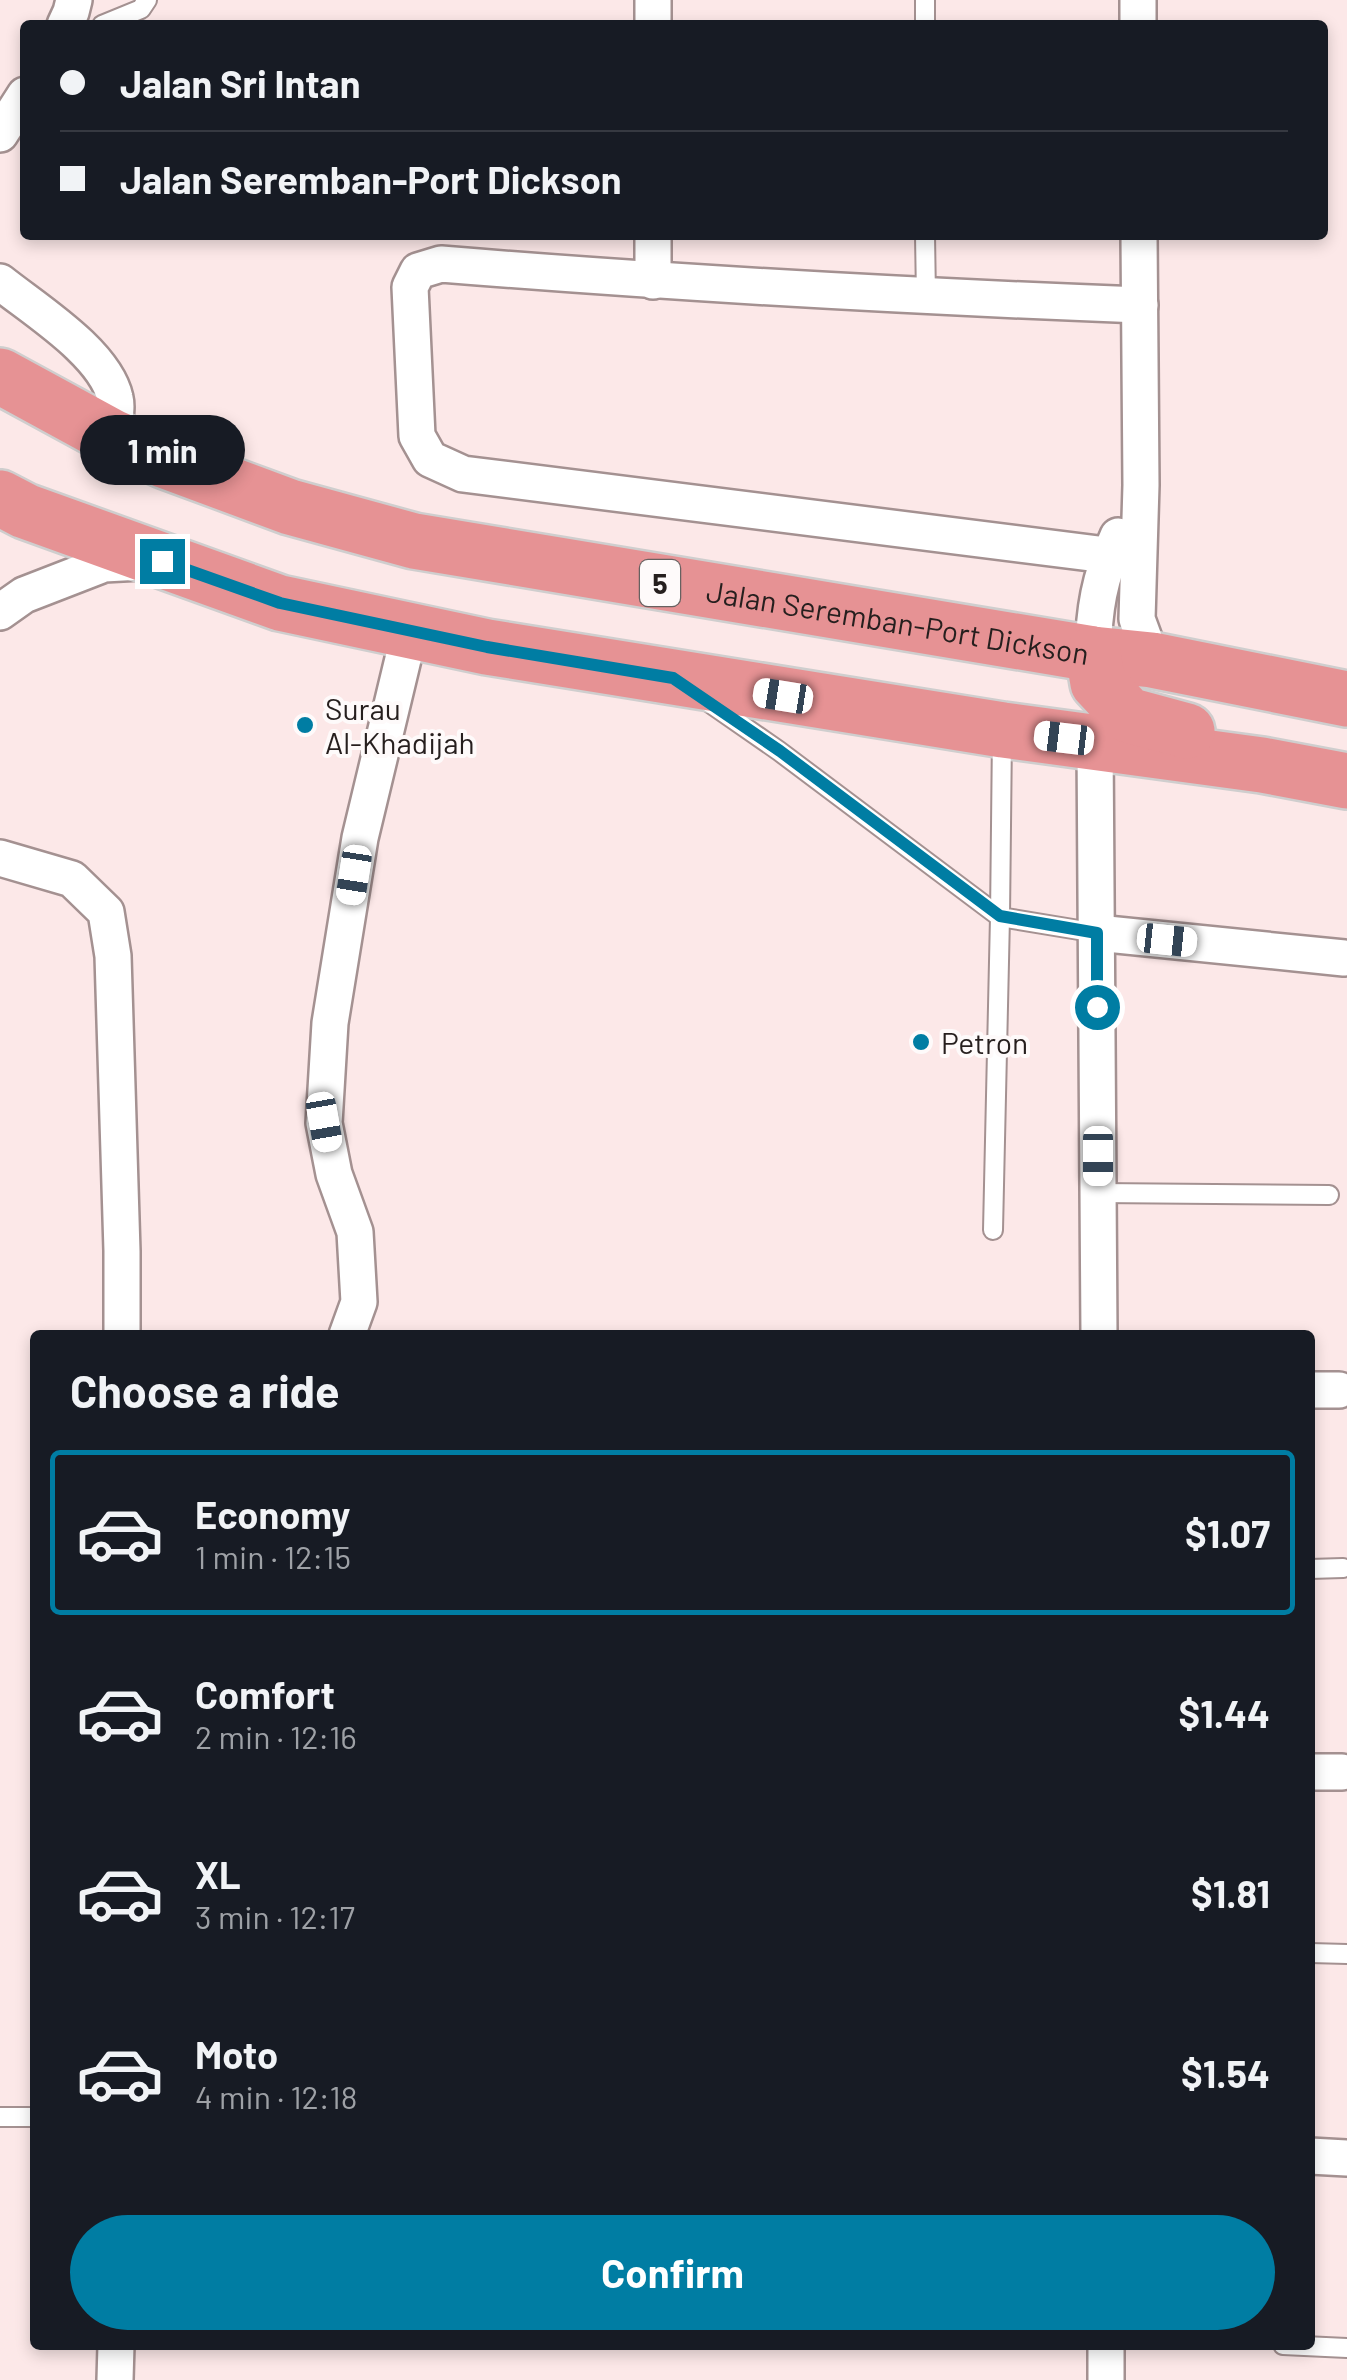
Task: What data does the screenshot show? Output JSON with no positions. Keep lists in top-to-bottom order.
{
  "streets": {
    "highway": ["5", "Jalan Seremban-Port Dickson"]
  },
  "places": ["Surau Al-Khadijah", "Petron"],
  "page": {
    "banner": ["Jalan Sri Intan", "Jalan Seremban-Port Dickson"],
    "bubble": "1 min",
    "heading": "Choose a ride",
    "list": [
      {
        "name": "Economy",
        "note": "1 min · 12:15",
        "value": "$1.07"
      },
      {
        "name": "Comfort",
        "note": "2 min · 12:16",
        "value": "$1.44"
      },
      {
        "name": "XL",
        "note": "3 min · 12:17",
        "value": "$1.81"
      },
      {
        "name": "Moto",
        "note": "4 min · 12:18",
        "value": "$1.54"
      }
    ],
    "buttons": "Confirm"
  }
}
